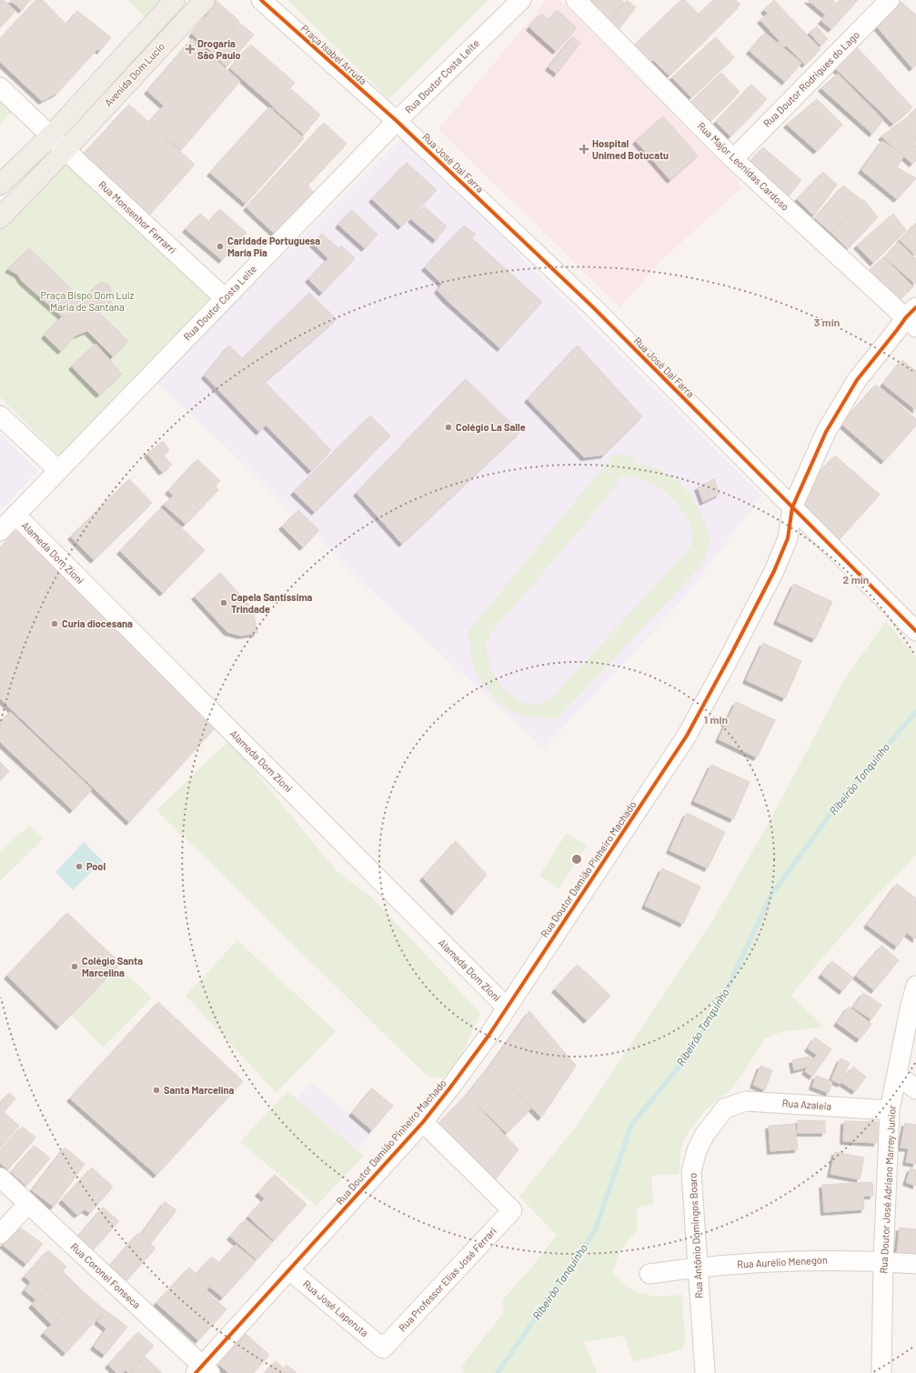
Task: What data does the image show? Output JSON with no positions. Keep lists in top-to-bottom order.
{
  "streets": {
    "main road": ["Avenida Dom Lucio"],
    "street": [
      "Praça Isabel Arruda",
      "Rua Doutor Costa Leite",
      "Rua Doutor Rodrigues do Lago",
      "Rua José Dal Farra",
      "Rua Major Leonidas Cardoso",
      "Rua Monsenhor Ferrarri",
      "Alameda Dom Zioni",
      "Rua Doutor Damião Pinheiro Machado",
      "Rua Azaleia",
      "Rua Doutor José Adriano Marrey Junior",
      "Rua Antônio Domingos Boaro",
      "Rua Aurélio Menegon",
      "Rua Coronel Fonseca",
      "Rua Professor Elias José Ferrari",
      "Rua José Laperuta"
    ]
  },
  "crossings": [
    ["Praça Isabel Arruda", "Rua Doutor Costa Leite"],
    ["Praça Isabel Arruda", "Rua José Dal Farra"],
    ["Avenida Dom Lucio", "Rua Monsenhor Ferrarri"],
    ["Rua Doutor Costa Leite", "Rua José Dal Farra"],
    ["Rua Doutor Costa Leite", "Rua Monsenhor Ferrarri"],
    ["Rua Doutor Costa Leite", "Alameda Dom Zioni"],
    ["Rua Doutor Rodrigues do Lago", "Rua Major Leonidas Cardoso"],
    ["Rua José Dal Farra", "Rua Doutor Damião Pinheiro Machado"],
    ["Rua Major Leonidas Cardoso", "Rua Doutor Damião Pinheiro Machado"],
    ["Alameda Dom Zioni", "Rua Doutor Damião Pinheiro Machado"],
    ["Rua Doutor Damião Pinheiro Machado", "Rua Coronel Fonseca"],
    ["Rua Doutor Damião Pinheiro Machado", "Rua Professor Elias José Ferrari"],
    ["Rua Doutor Damião Pinheiro Machado", "Rua José Laperuta"],
    ["Rua Azaleia", "Rua Doutor José Adriano Marrey Junior"],
    ["Rua Azaleia", "Rua Antônio Domingos Boaro"],
    ["Rua Doutor José Adriano Marrey Junior", "Rua Aurélio Menegon"],
    ["Rua Antônio Domingos Boaro", "Rua Aurélio Menegon"],
    ["Rua Professor Elias José Ferrari", "Rua José Laperuta"]
  ],
  "water": ["Ribeirão Tanquinho"],
  "parks": ["Praça Bispo Dom Luiz Maria de Santana"],
  "places": {
    "health": ["Drogaria São Paulo", "Hospital Unimed Botucatu"],
    "other": [
      "Caridade Portuguesa Maria Pia",
      "Colégio La Salle",
      "Capela Santissima Trindade",
      "Curia diocesana",
      "Pool",
      "Colégio Santa Marcelina",
      "Santa Marcelina"
    ]
  },
  "rings": ["3 min", "2 min", "1 min"]
}
